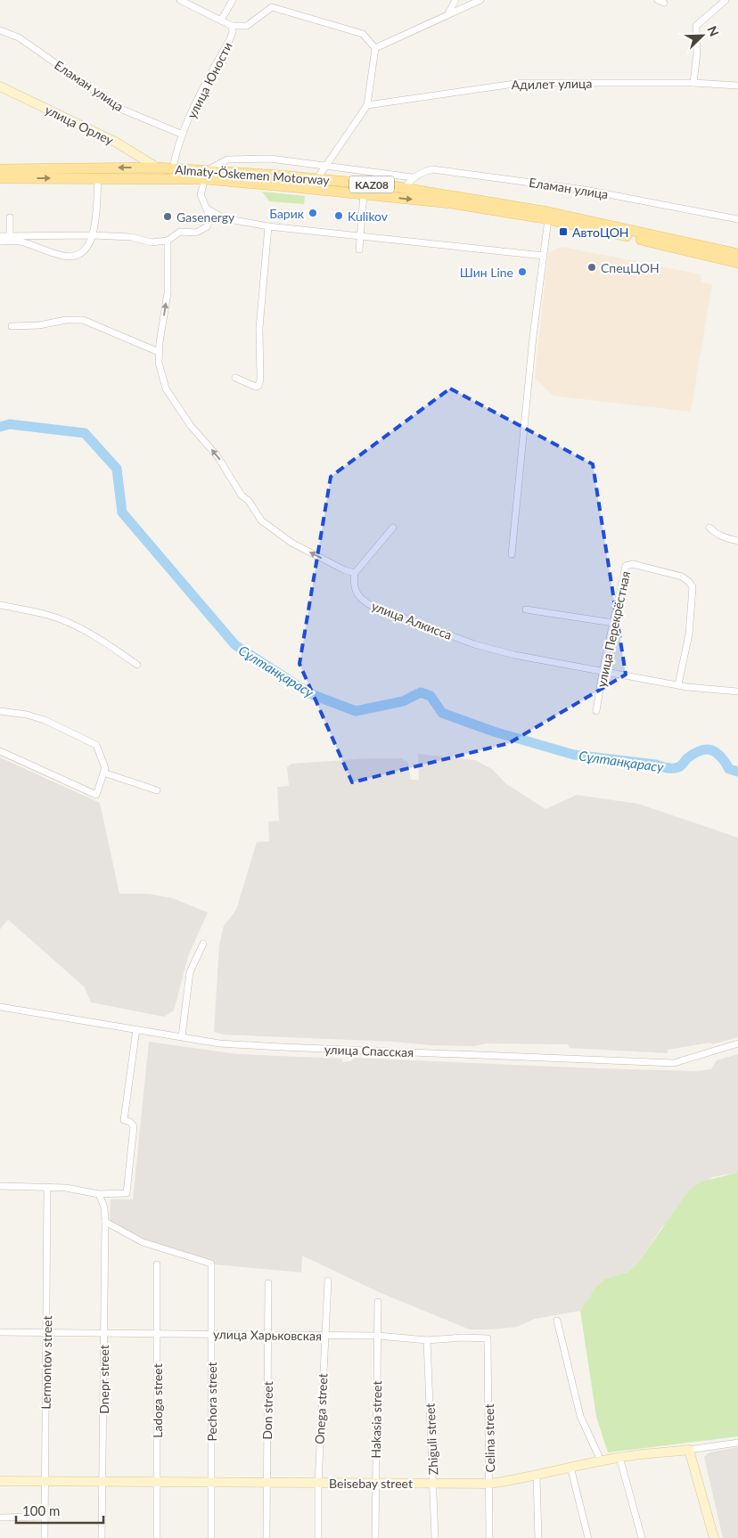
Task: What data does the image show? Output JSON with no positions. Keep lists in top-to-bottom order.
{
  "streets": {
    "main road": ["Almaty-Öskemen Motorway", "KAZ08"],
    "street": [
      "улица Юности",
      "Адилет улица",
      "Еламан улица",
      "улица Орлеу",
      "улица Алкисса",
      "улица Перекрёстная",
      "улица Спасская",
      "улица Харьковская",
      "Lermontov street",
      "Dnepr street",
      "Ladoga street",
      "Pechora street",
      "Onega street",
      "Don street",
      "Hakasia street",
      "Celina street",
      "Zhiguli street",
      "Beisebay street"
    ]
  },
  "crossings": [
    ["улица Юности", "Еламан улица"],
    ["улица Юности", "Almaty-Öskemen Motorway"],
    ["улица Орлеу", "Almaty-Öskemen Motorway"],
    ["улица Алкисса", "улица Перекрёстная"],
    ["улица Харьковская", "Lermontov street"],
    ["улица Харьковская", "Dnepr street"],
    ["улица Харьковская", "Ladoga street"],
    ["улица Харьковская", "Pechora street"],
    ["улица Харьковская", "Onega street"],
    ["улица Харьковская", "Don street"],
    ["улица Харьковская", "Hakasia street"],
    ["улица Харьковская", "Celina street"],
    ["улица Харьковская", "Zhiguli street"],
    ["Lermontov street", "Beisebay street"],
    ["Dnepr street", "Pechora street"],
    ["Dnepr street", "Beisebay street"],
    ["Ladoga street", "Beisebay street"],
    ["Pechora street", "Beisebay street"],
    ["Onega street", "Beisebay street"],
    ["Don street", "Beisebay street"],
    ["Hakasia street", "Beisebay street"],
    ["Celina street", "Beisebay street"],
    ["Zhiguli street", "Beisebay street"]
  ],
  "water": ["Сұлтанқарасу"],
  "places": {
    "other": [
      "Барик",
      "Kulikov",
      "Gasenergy",
      "СпецЦОН",
      "Шин Line"
    ],
    "transit": ["АвтоЦОН"]
  },
  "scale_bar": "100 m",
  "north": "top right"
}
